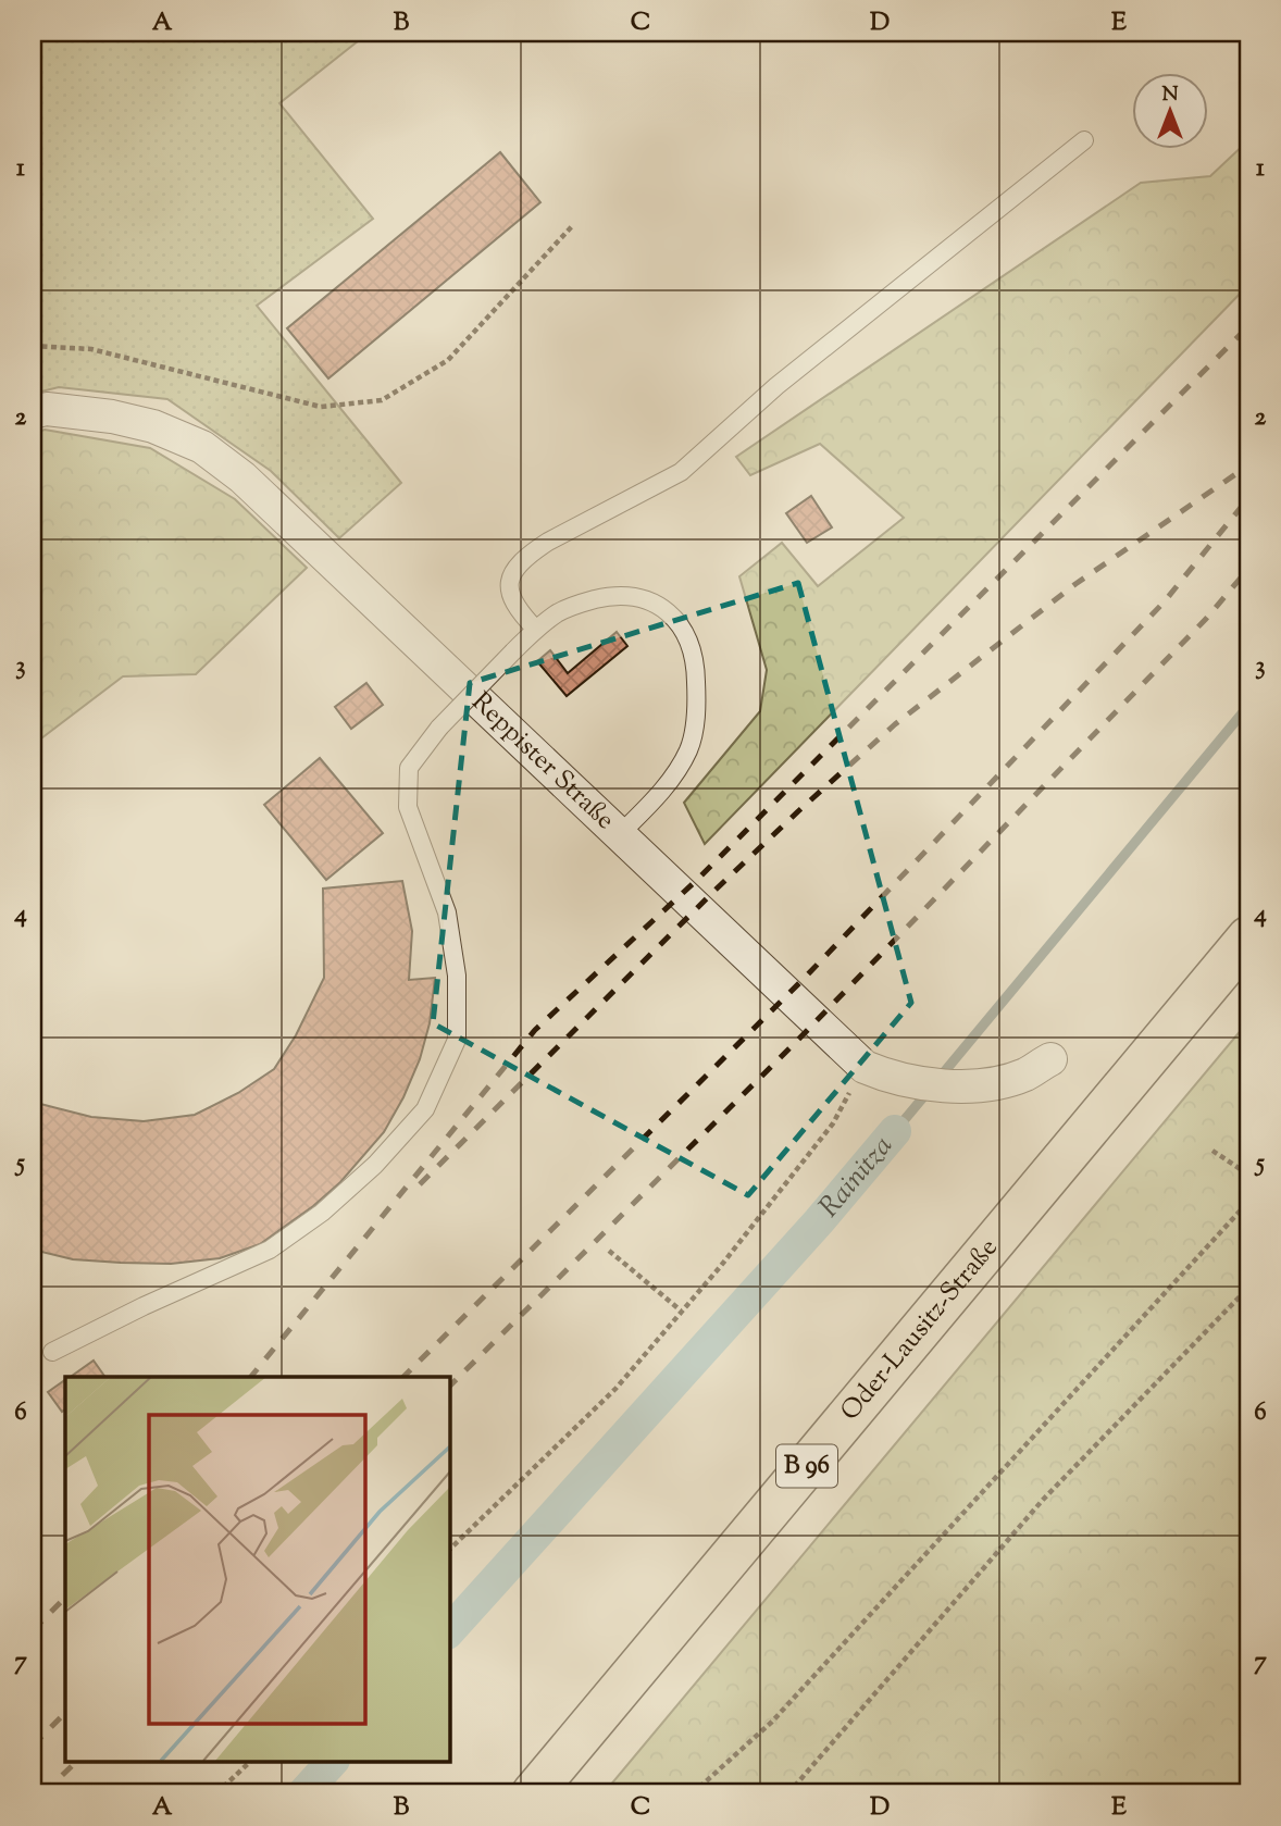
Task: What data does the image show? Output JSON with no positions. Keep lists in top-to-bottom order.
{
  "streets": {
    "highway": ["Oder-Lausitz-Straße", "B 96"],
    "street": ["Reppister Straße"]
  },
  "water": ["Rainitza"],
  "north": "top",
  "grid": {
    "columns": [
      "A",
      "B",
      "C",
      "D",
      "E"
    ],
    "rows": [
      "1",
      "2",
      "3",
      "4",
      "5",
      "6",
      "7"
    ]
  }
}
